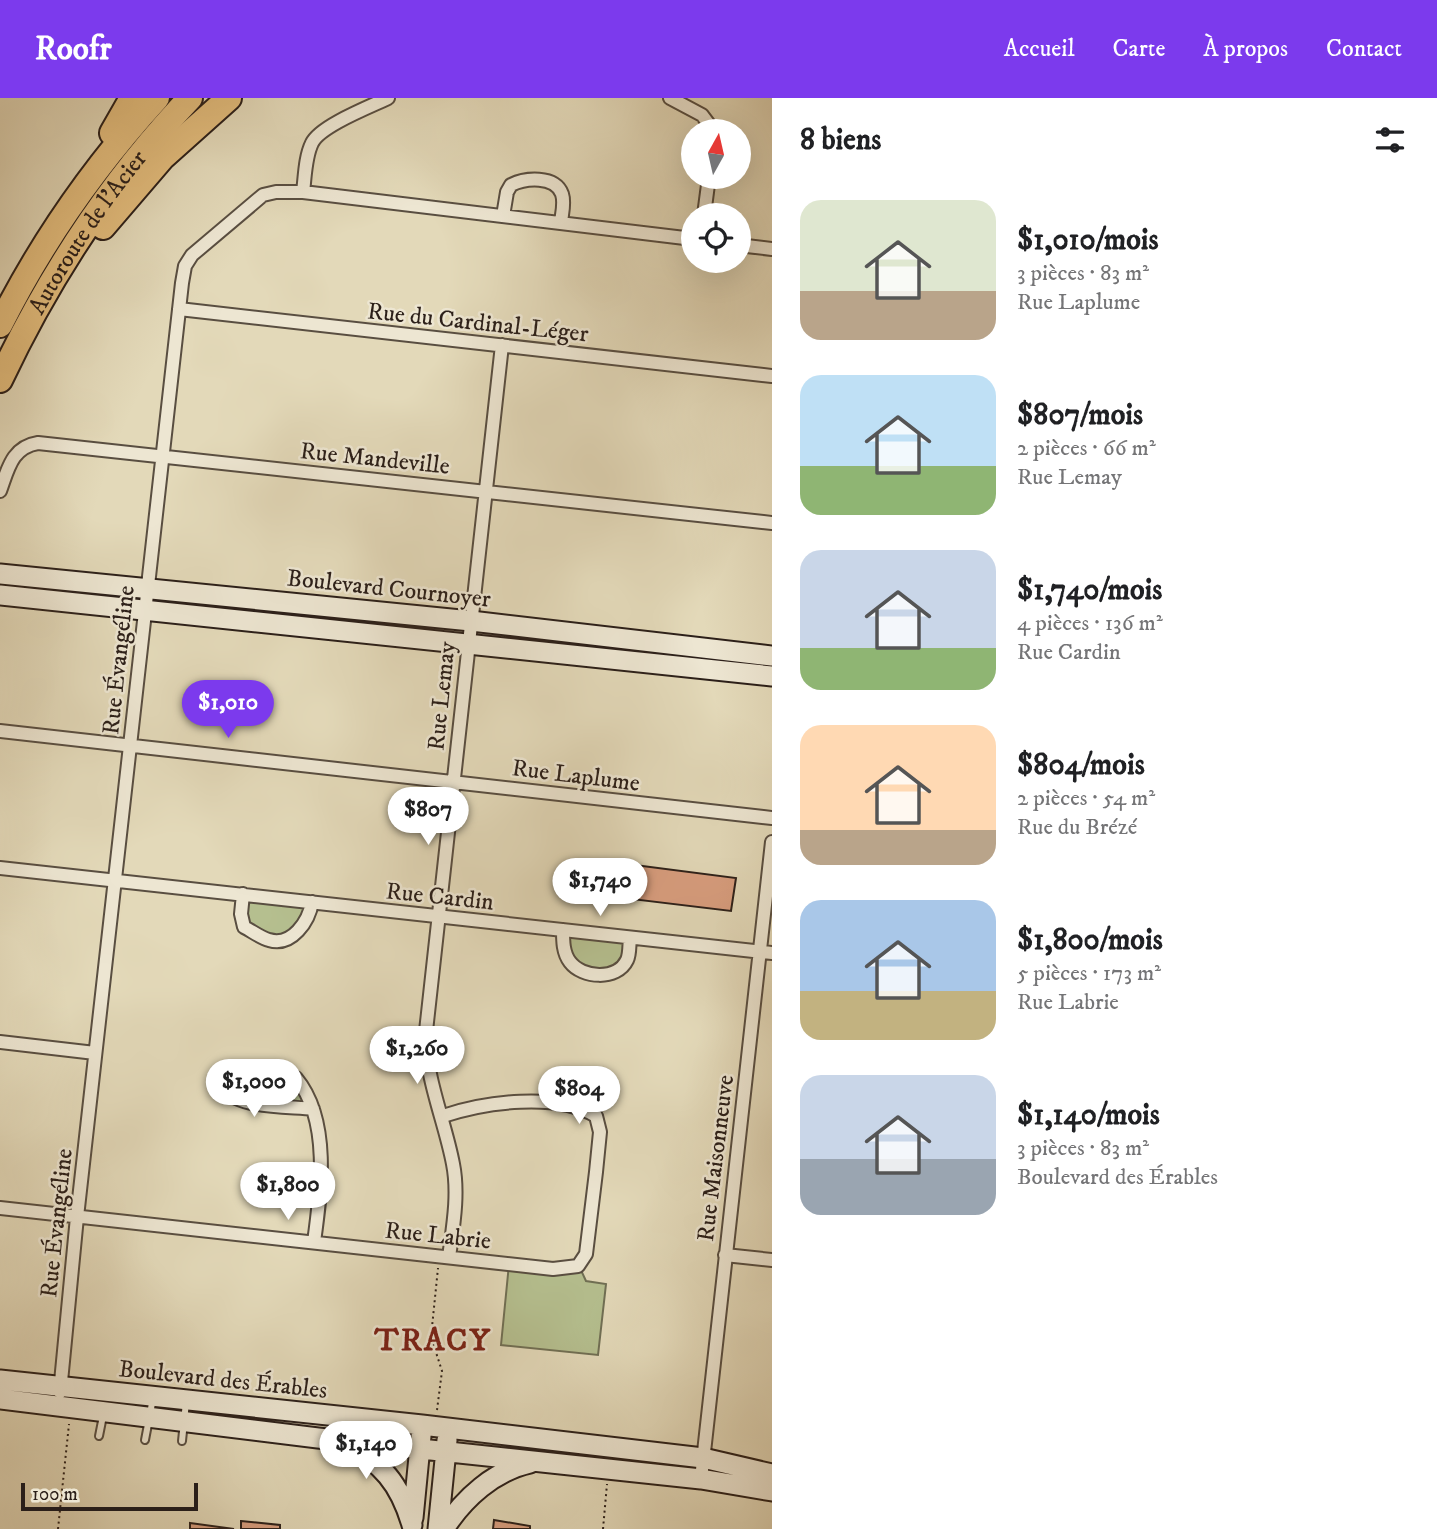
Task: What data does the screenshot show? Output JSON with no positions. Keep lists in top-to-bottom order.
{
  "streets": {
    "highway": ["Autoroute de l'Acier"],
    "street": [
      "Rue du Cardinal-Léger",
      "Rue Mandeville",
      "Boulevard Cournoyer",
      "Rue Évangéline",
      "Rue Lemay",
      "Rue Laplume",
      "Rue Cardin",
      "Rue Maisonneuve",
      "Rue Labrie",
      "Boulevard des Érables"
    ]
  },
  "crossings": [
    ["Rue du Cardinal-Léger", "Rue Évangéline"],
    ["Rue du Cardinal-Léger", "Rue Lemay"],
    ["Rue Mandeville", "Rue Évangéline"],
    ["Rue Mandeville", "Rue Lemay"],
    ["Boulevard Cournoyer", "Rue Évangéline"],
    ["Boulevard Cournoyer", "Rue Lemay"],
    ["Rue Évangéline", "Rue Laplume"],
    ["Rue Évangéline", "Rue Cardin"],
    ["Rue Évangéline", "Rue Labrie"],
    ["Rue Évangéline", "Boulevard des Érables"],
    ["Rue Lemay", "Rue Laplume"],
    ["Rue Lemay", "Rue Cardin"],
    ["Rue Lemay", "Rue Labrie"],
    ["Rue Cardin", "Rue Maisonneuve"],
    ["Rue Maisonneuve", "Boulevard des Érables"]
  ],
  "districts": ["TRACY"],
  "scale_bar": "100 m",
  "north": "top",
  "page": {
    "header": "Roofr",
    "nav": [
      "Accueil",
      "Carte",
      "À propos",
      "Contact"
    ],
    "heading": "8 biens",
    "list": [
      {
        "name": "$1,010/mois",
        "note": "3 pièces · 83 m² · Rue Laplume"
      },
      {
        "name": "$807/mois",
        "note": "2 pièces · 66 m² · Rue Lemay"
      },
      {
        "name": "$1,740/mois",
        "note": "4 pièces · 136 m² · Rue Cardin"
      },
      {
        "name": "$804/mois",
        "note": "2 pièces · 54 m² · Rue du Brézé"
      },
      {
        "name": "$1,800/mois",
        "note": "5 pièces · 173 m² · Rue Labrie"
      },
      {
        "name": "$1,140/mois",
        "note": "3 pièces · 83 m² · Boulevard des Érables"
      }
    ],
    "price": [
      "$1,010",
      "$807",
      "$1,740",
      "$1,260",
      "$1,000",
      "$804",
      "$1,800",
      "$1,140"
    ],
    "scale": "100 m"
  }
}
